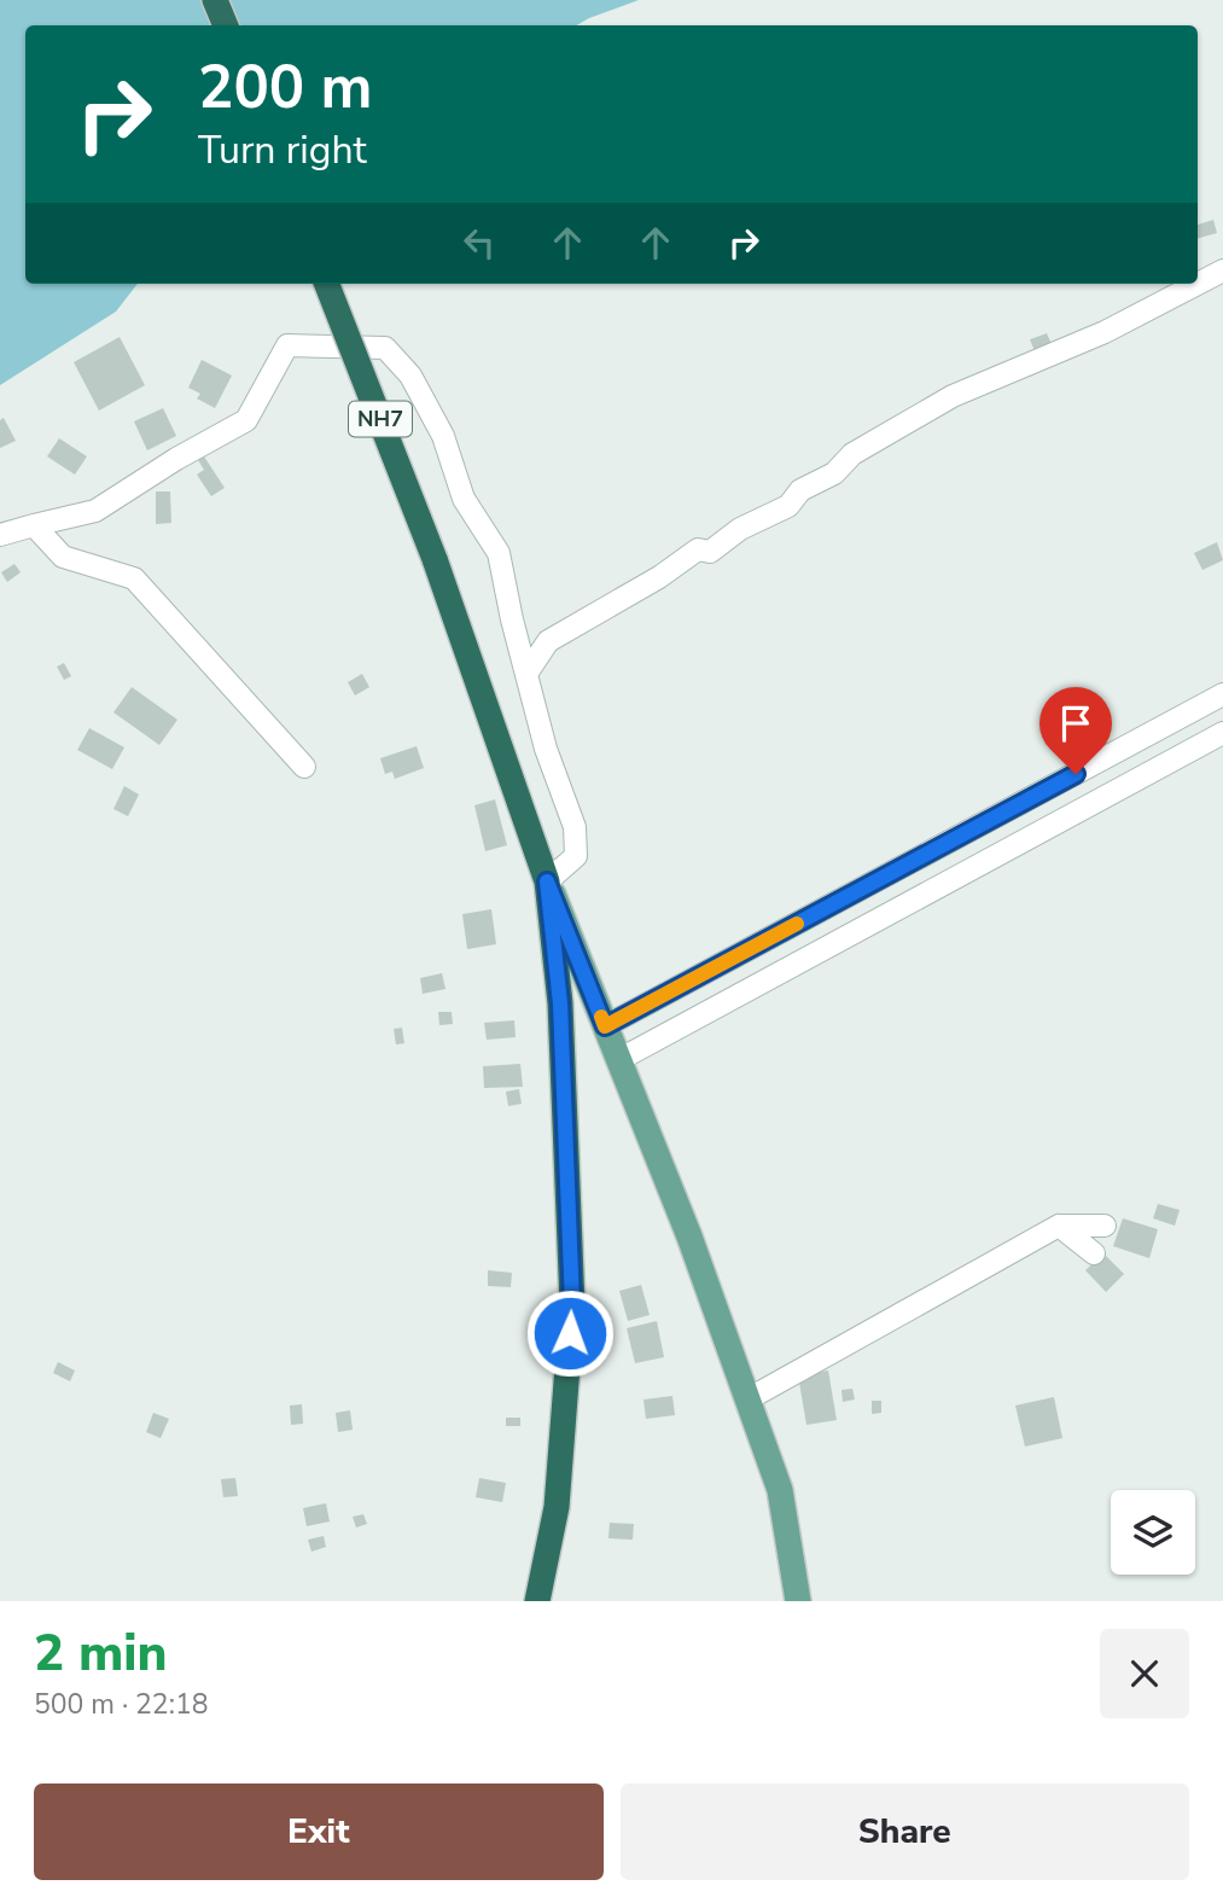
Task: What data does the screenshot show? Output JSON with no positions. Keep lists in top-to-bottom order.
{
  "streets": {
    "highway": ["NH7"]
  },
  "page": {
    "turn": ["200 m", "Turn right"],
    "heading": ["2 min", "500 m · 22:18"],
    "buttons": ["Exit", "Share"]
  }
}
